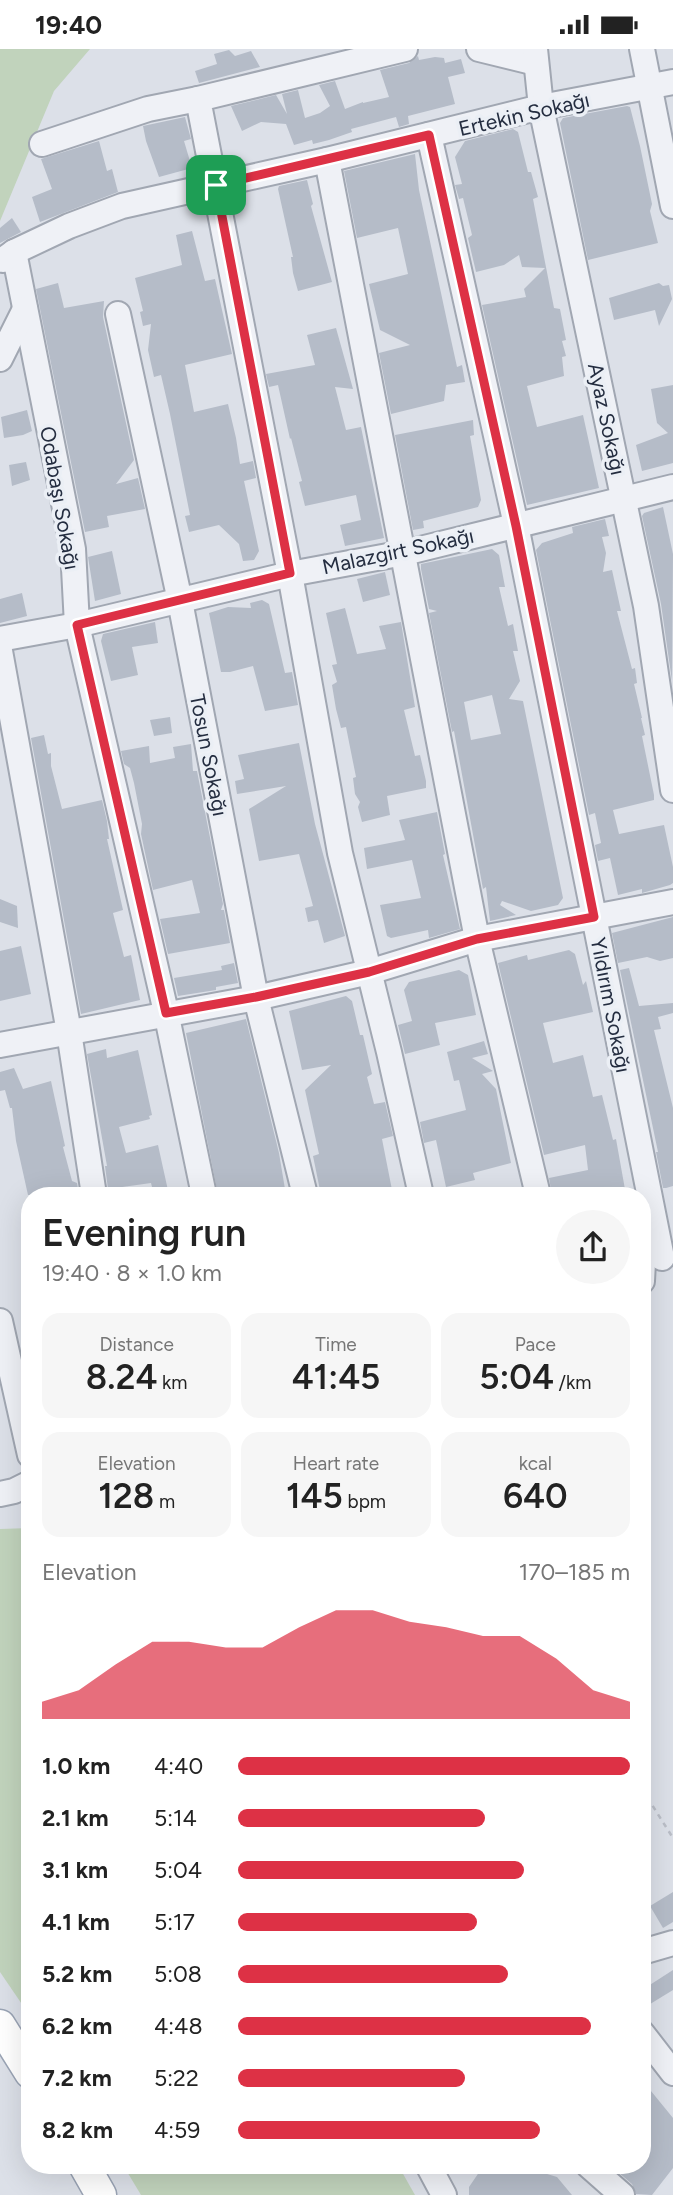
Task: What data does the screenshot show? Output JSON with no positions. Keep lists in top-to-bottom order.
{
  "streets": {
    "street": [
      "Ertekin Sokağı",
      "Ayaz Sokağı",
      "Odabaşı Sokağı",
      "Malazgirt Sokağı",
      "Tosun Sokağı",
      "Yıldırım Sokağı"
    ]
  },
  "crossings": [
    ["Ertekin Sokağı", "Ayaz Sokağı"],
    ["Ertekin Sokağı", "Odabaşı Sokağı"],
    ["Ertekin Sokağı", "Yıldırım Sokağı"],
    ["Ayaz Sokağı", "Malazgirt Sokağı"],
    ["Odabaşı Sokağı", "Malazgirt Sokağı"],
    ["Malazgirt Sokağı", "Tosun Sokağı"],
    ["Malazgirt Sokağı", "Yıldırım Sokağı"]
  ],
  "page": {
    "status": "19:40",
    "heading": ["Evening run", "19:40 · 8 × 1.0 km"],
    "stats": [
      ["Distance", "8.24 km"],
      ["Time", "41:45"],
      ["Pace", "5:04 /km"],
      ["Elevation", "128 m"],
      ["Heart rate", "145 bpm"],
      ["kcal", "640"]
    ],
    "chart": ["Elevation", "170–185 m"],
    "list": [
      {
        "name": "1.0 km",
        "note": "4:40"
      },
      {
        "name": "2.1 km",
        "note": "5:14"
      },
      {
        "name": "3.1 km",
        "note": "5:04"
      },
      {
        "name": "4.1 km",
        "note": "5:17"
      },
      {
        "name": "5.2 km",
        "note": "5:08"
      },
      {
        "name": "6.2 km",
        "note": "4:48"
      },
      {
        "name": "7.2 km",
        "note": "5:22"
      },
      {
        "name": "8.2 km",
        "note": "4:59"
      }
    ]
  }
}
